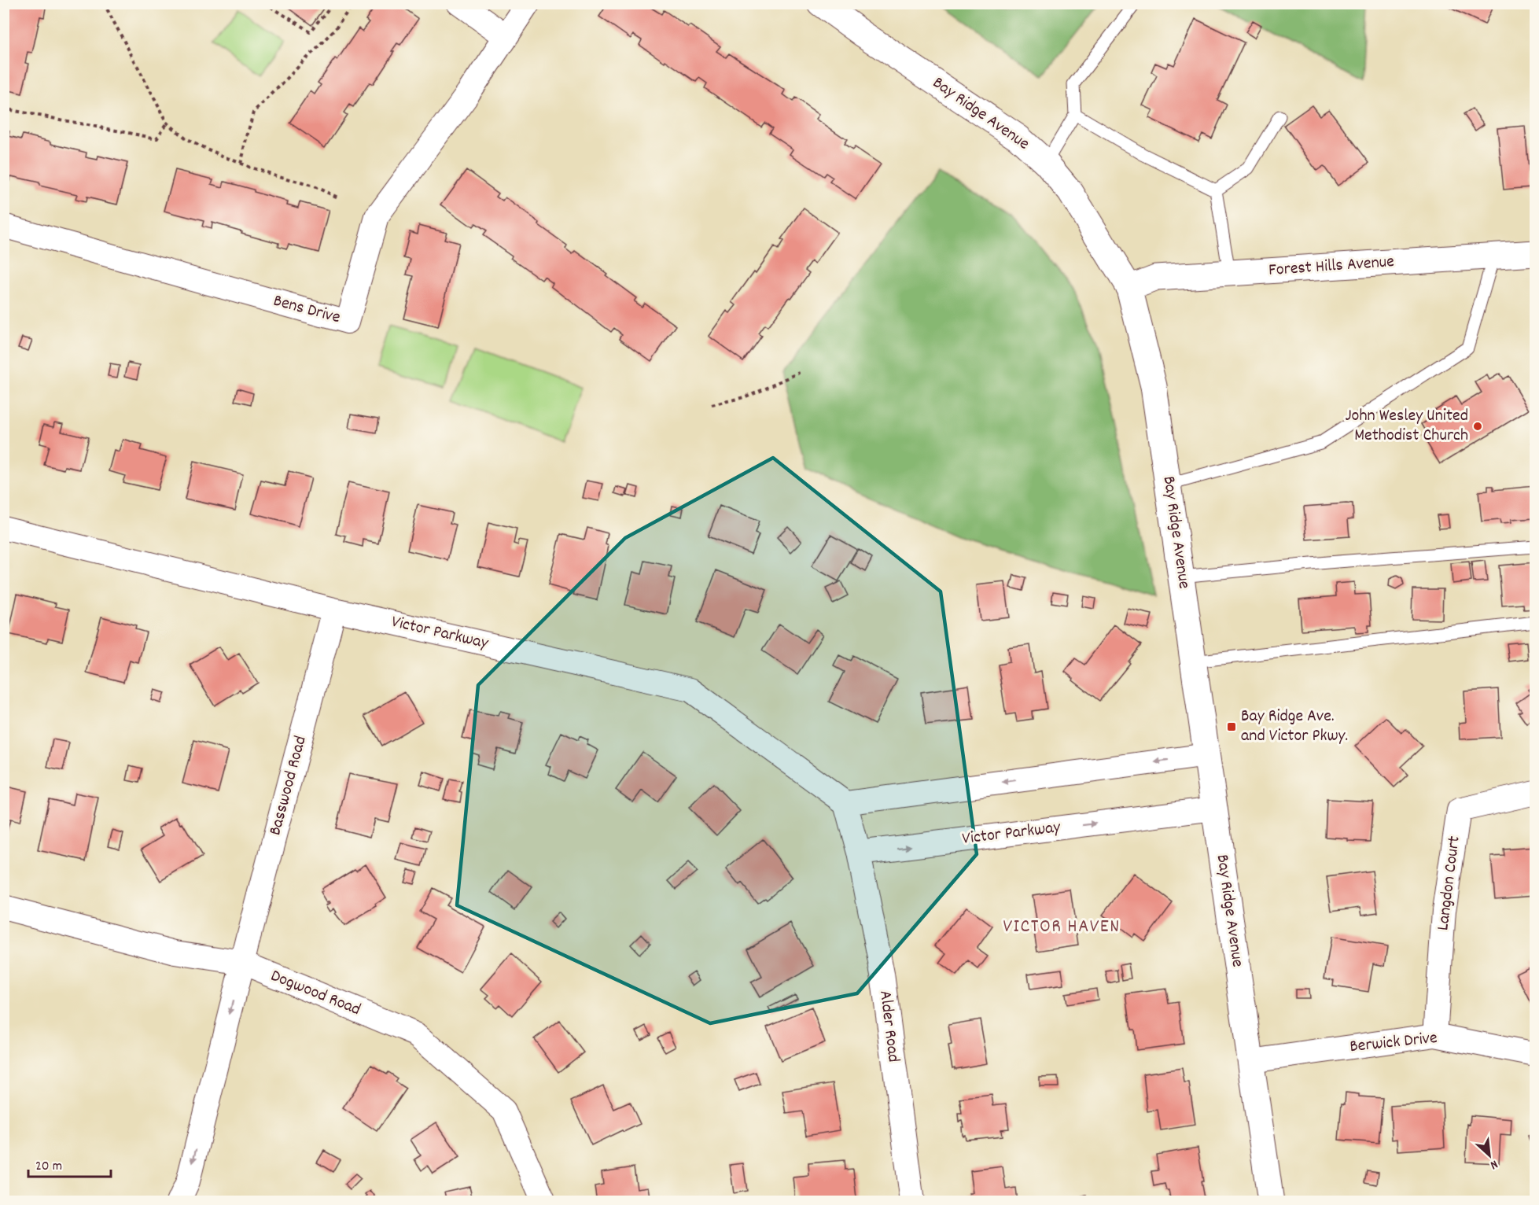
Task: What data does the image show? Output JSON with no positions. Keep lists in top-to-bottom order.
{
  "streets": {
    "main road": ["Bay Ridge Avenue", "Forest Hills Avenue"],
    "street": [
      "Bens Drive",
      "Victor Parkway",
      "Basswood Road",
      "Langdon Court",
      "Dogwood Road",
      "Alder Road",
      "Berwick Drive"
    ]
  },
  "crossings": [
    ["Bay Ridge Avenue", "Forest Hills Avenue"],
    ["Bay Ridge Avenue", "Victor Parkway"],
    ["Bay Ridge Avenue", "Berwick Drive"],
    ["Victor Parkway", "Basswood Road"],
    ["Victor Parkway", "Alder Road"],
    ["Basswood Road", "Dogwood Road"],
    ["Langdon Court", "Berwick Drive"]
  ],
  "one_way": ["Basswood Road"],
  "districts": ["VICTOR HAVEN"],
  "places": {
    "other": ["John Wesley United Methodist Church"],
    "transit": ["Bay Ridge Ave. and Victor Pkwy."]
  },
  "scale_bar": "20 m",
  "north": "bottom right"
}
